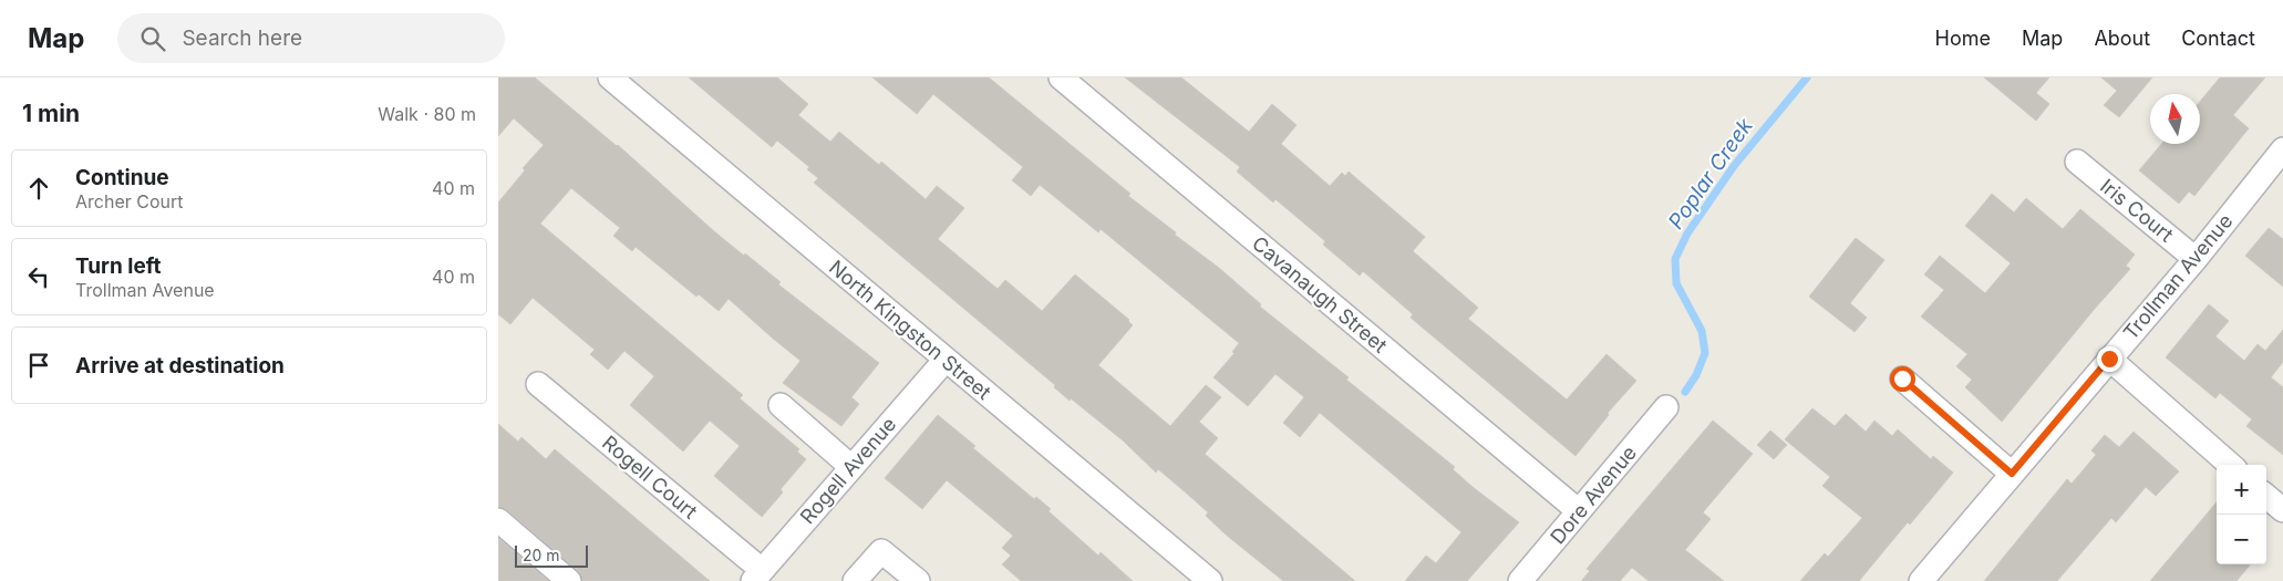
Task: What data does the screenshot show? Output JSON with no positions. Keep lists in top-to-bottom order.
{
  "streets": {
    "street": [
      "Iris Court",
      "Trollman Avenue",
      "Cavanaugh Street",
      "North Kingston Street",
      "Rogell Avenue",
      "Rogell Court",
      "Dore Avenue"
    ]
  },
  "crossings": [
    ["Iris Court", "Trollman Avenue"],
    ["Cavanaugh Street", "Dore Avenue"],
    ["North Kingston Street", "Rogell Avenue"],
    ["Rogell Avenue", "Rogell Court"]
  ],
  "water": ["Poplar Creek"],
  "scale_bar": "20 m",
  "north": "top",
  "page": {
    "header": "Map",
    "search": "Search here",
    "nav": [
      "Home",
      "Map",
      "About",
      "Contact"
    ],
    "heading": ["1 min", "Walk · 80 m"],
    "list": [
      ["Continue", "Archer Court", "40 m"],
      ["Turn left", "Trollman Avenue", "40 m"],
      "Arrive at destination"
    ],
    "map_buttons": ["+", "−"],
    "scale": "20 m"
  }
}
